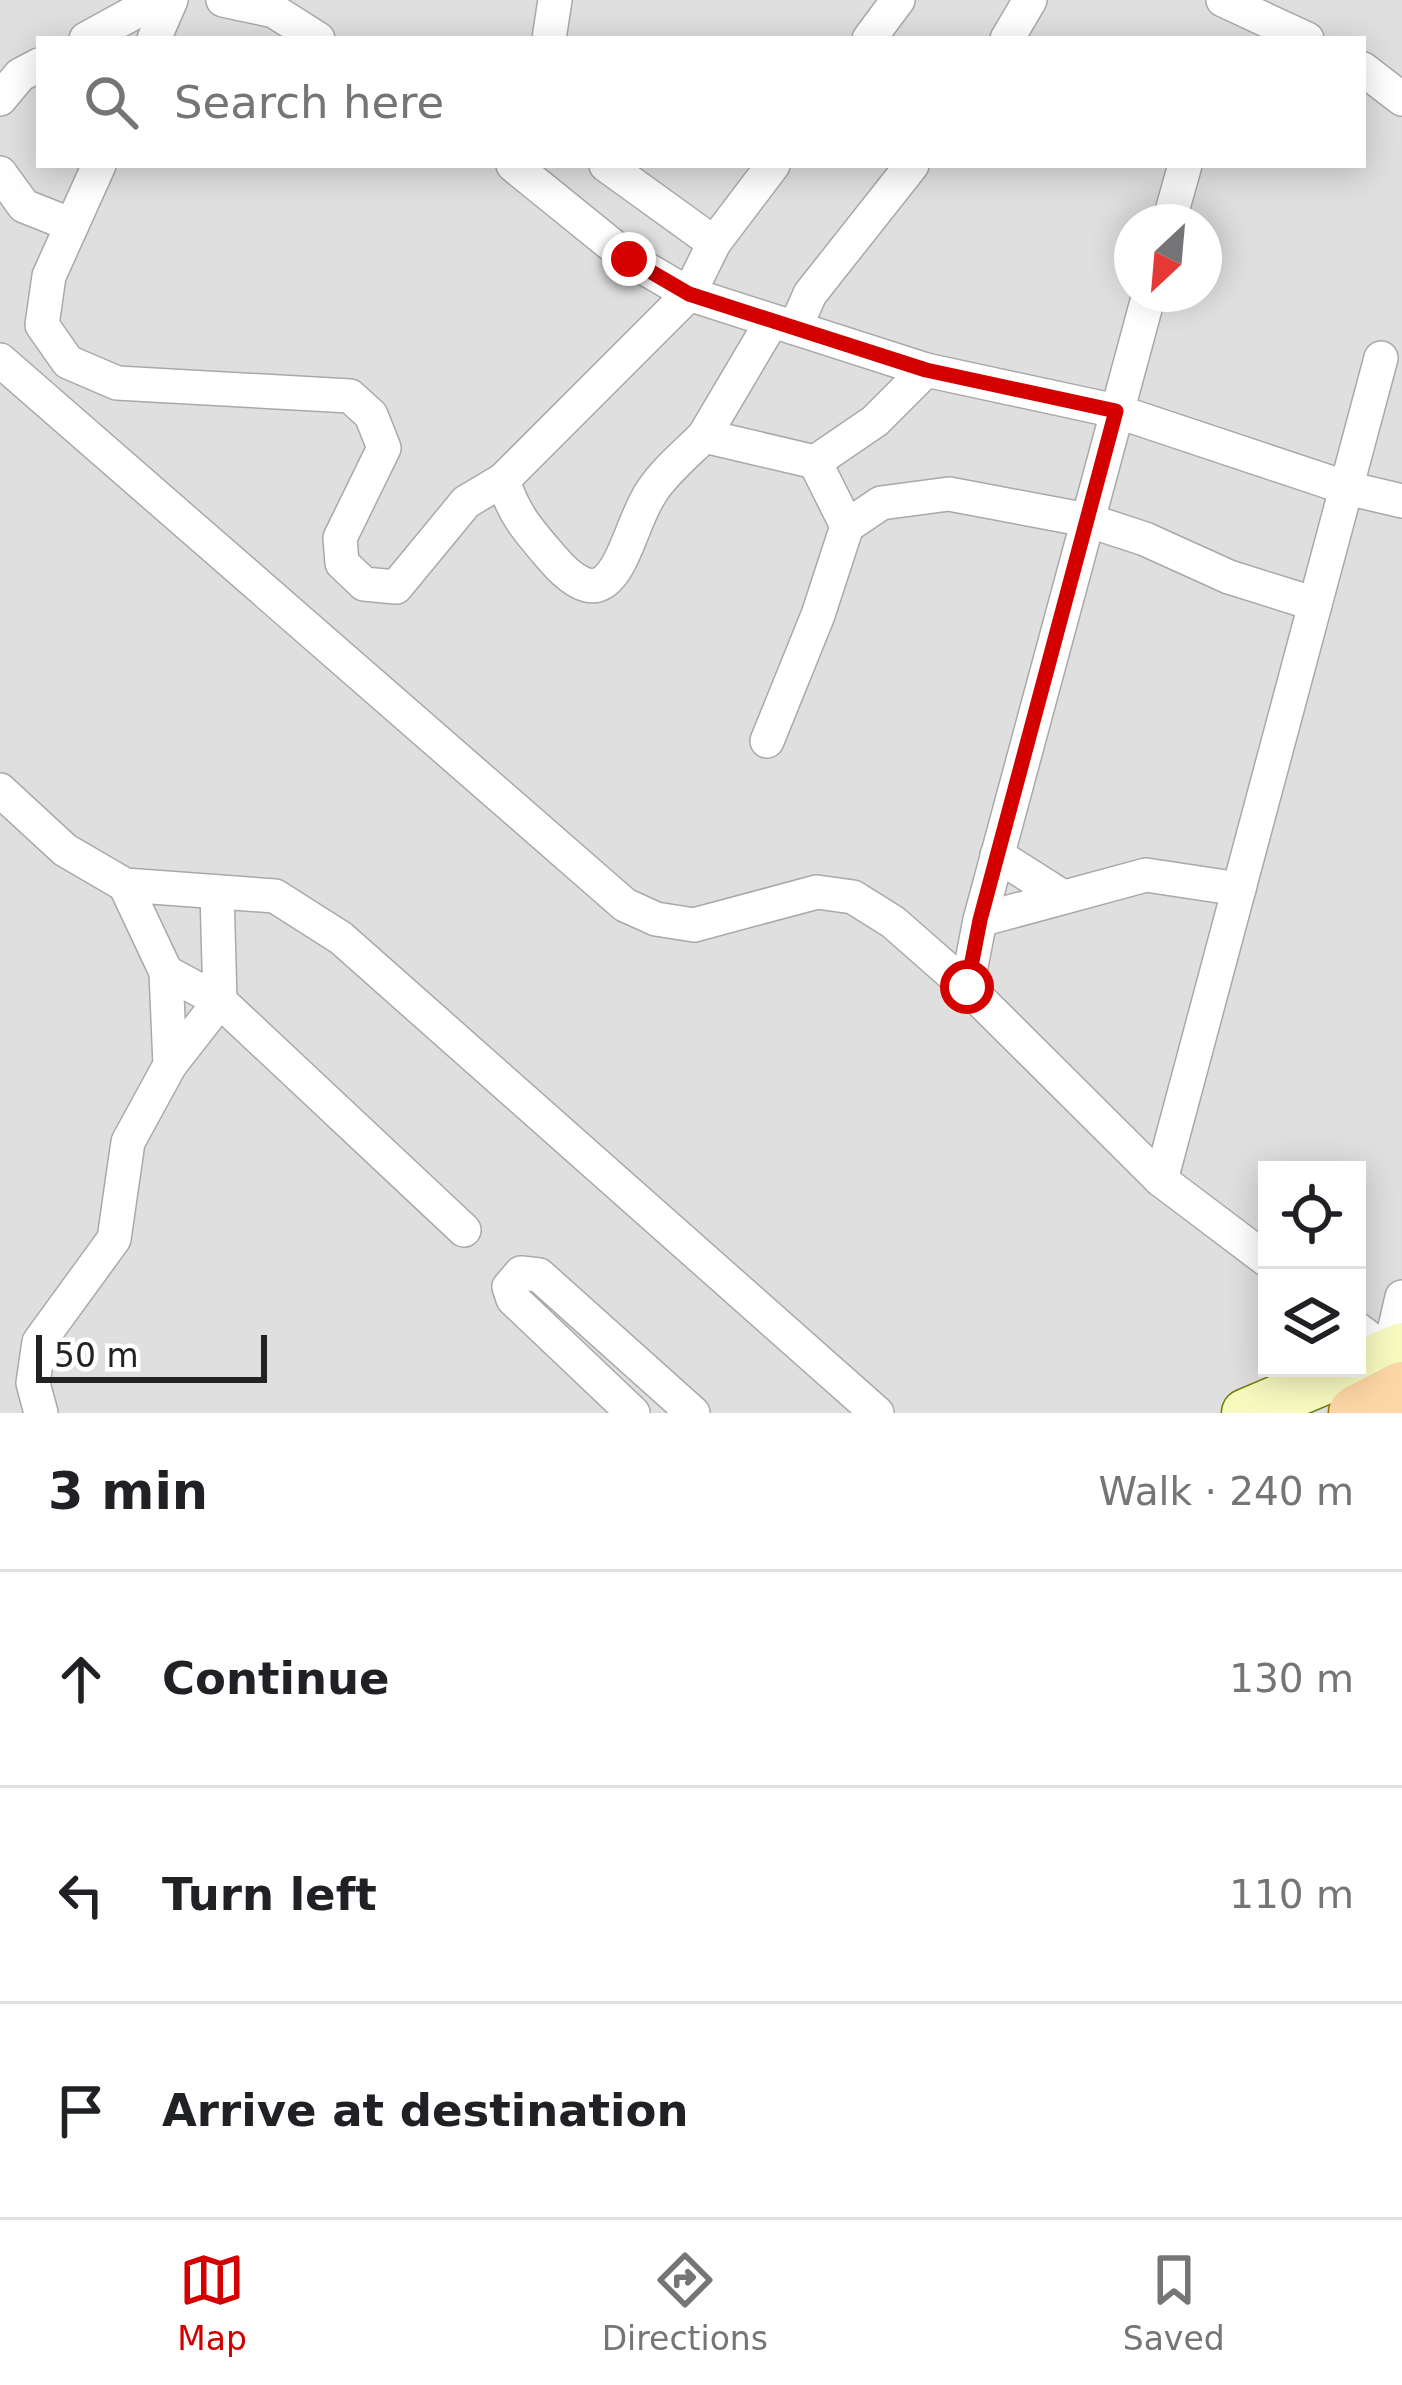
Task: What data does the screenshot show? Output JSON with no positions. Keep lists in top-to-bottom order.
{
  "scale_bar": "50 m",
  "north": "bottom left",
  "page": {
    "search": "Search here",
    "scale": "50 m",
    "heading": ["3 min", "Walk · 240 m"],
    "list": [
      ["Continue", "130 m"],
      ["Turn left", "110 m"],
      "Arrive at destination"
    ],
    "nav": ["Map", "Directions", "Saved"]
  }
}
